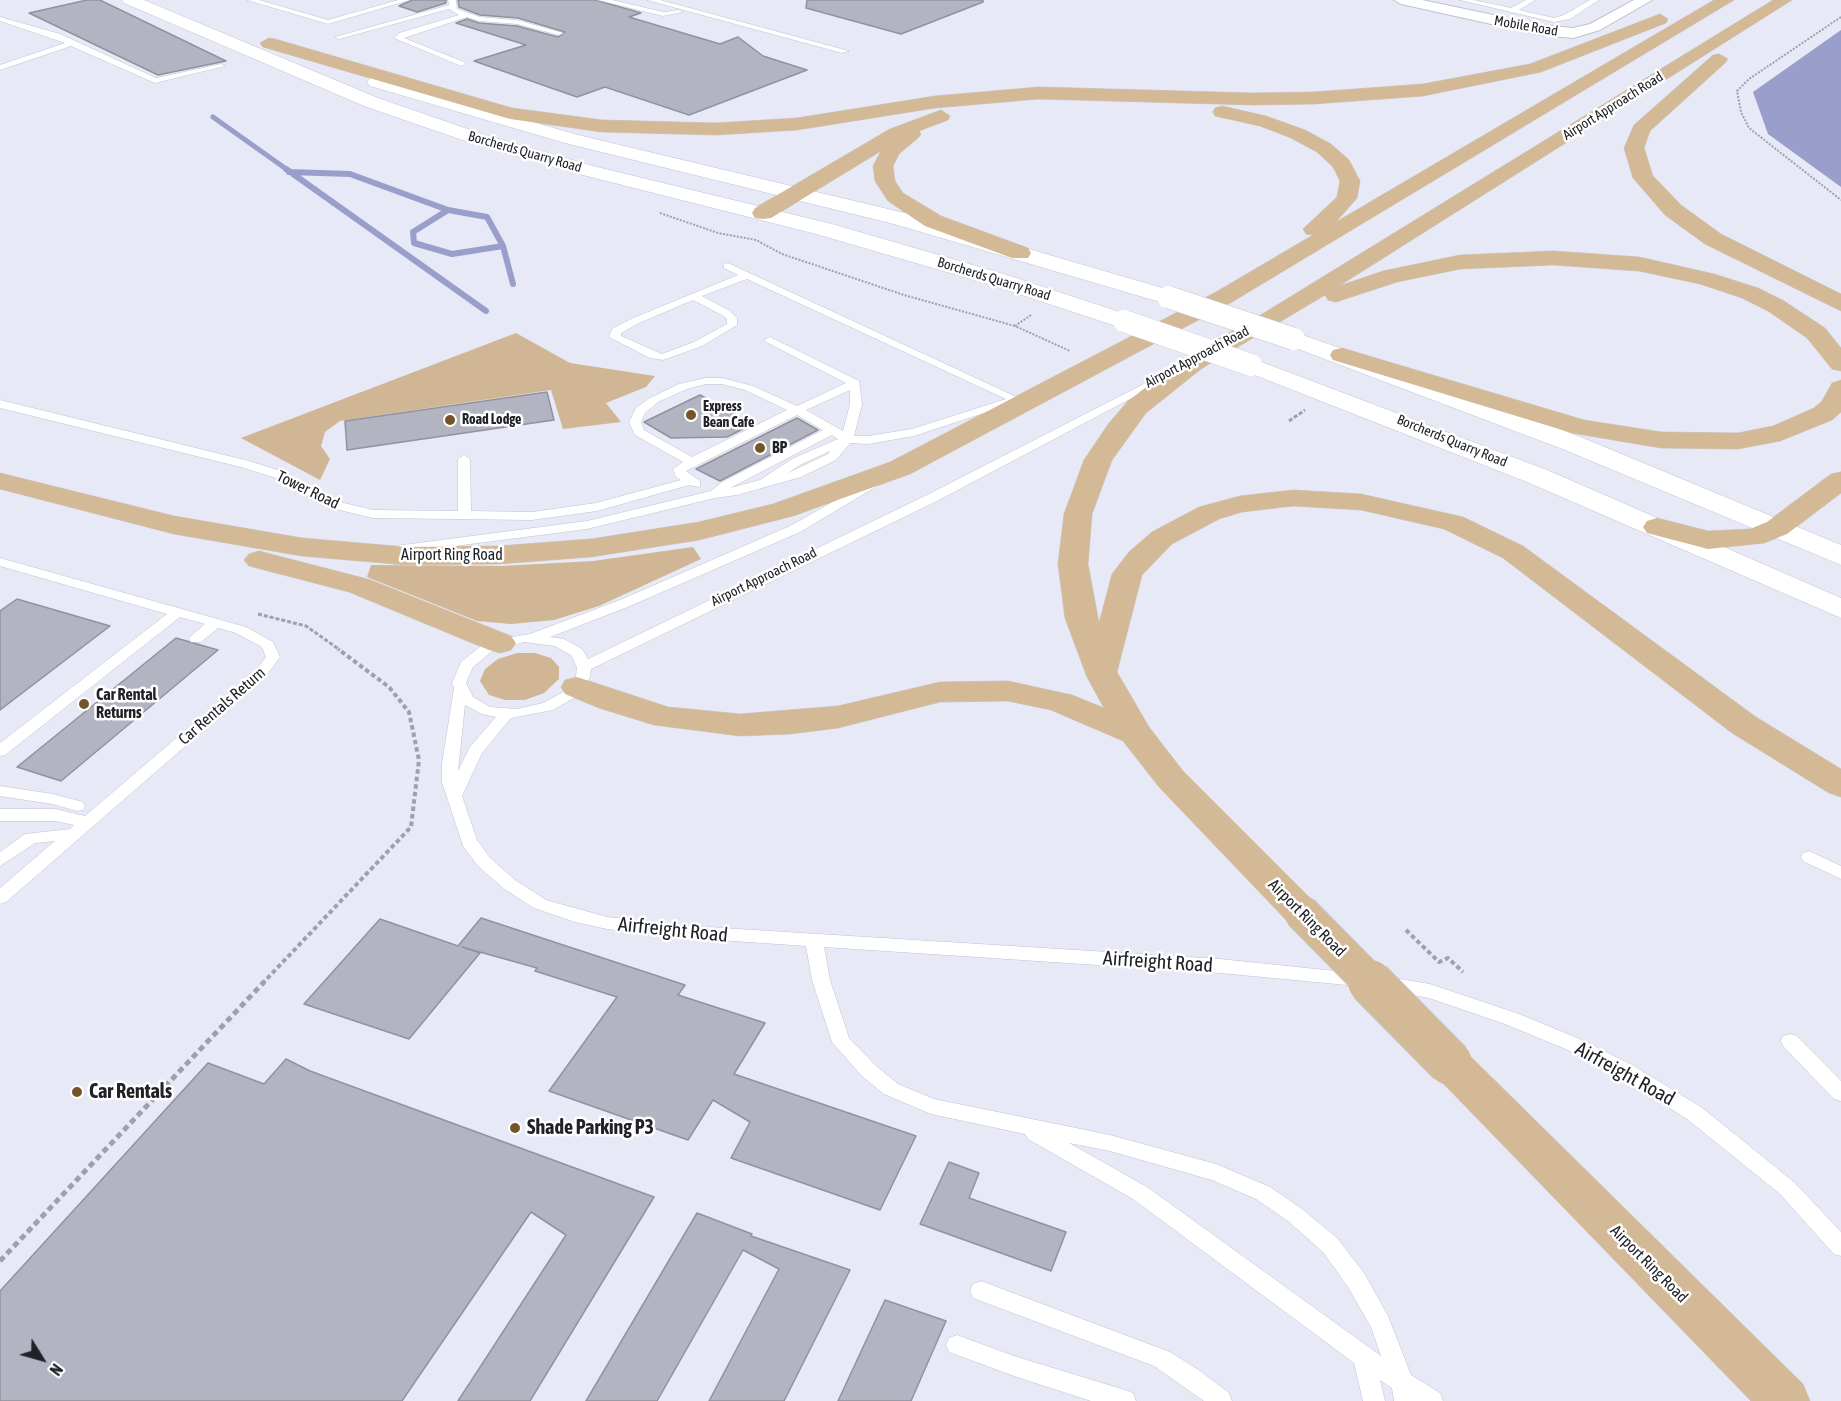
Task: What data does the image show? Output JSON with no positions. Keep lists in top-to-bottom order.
{
  "streets": {
    "main road": ["Airport Approach Road", "Borcherds Quarry Road", "Airport Ring Road"],
    "street": ["Mobile Road"],
    "lane": ["Tower Road", "Car Rentals Return", "Airfreight Road"]
  },
  "crossings": [
    ["Airport Approach Road", "Airport Ring Road"],
    ["Airport Approach Road", "Airfreight Road"]
  ],
  "places": [
    "Express Bean Cafe",
    "Road Lodge",
    "BP",
    "Car Rental Returns",
    "Car Rentals",
    "Shade Parking P3"
  ],
  "north": "bottom right"
}
